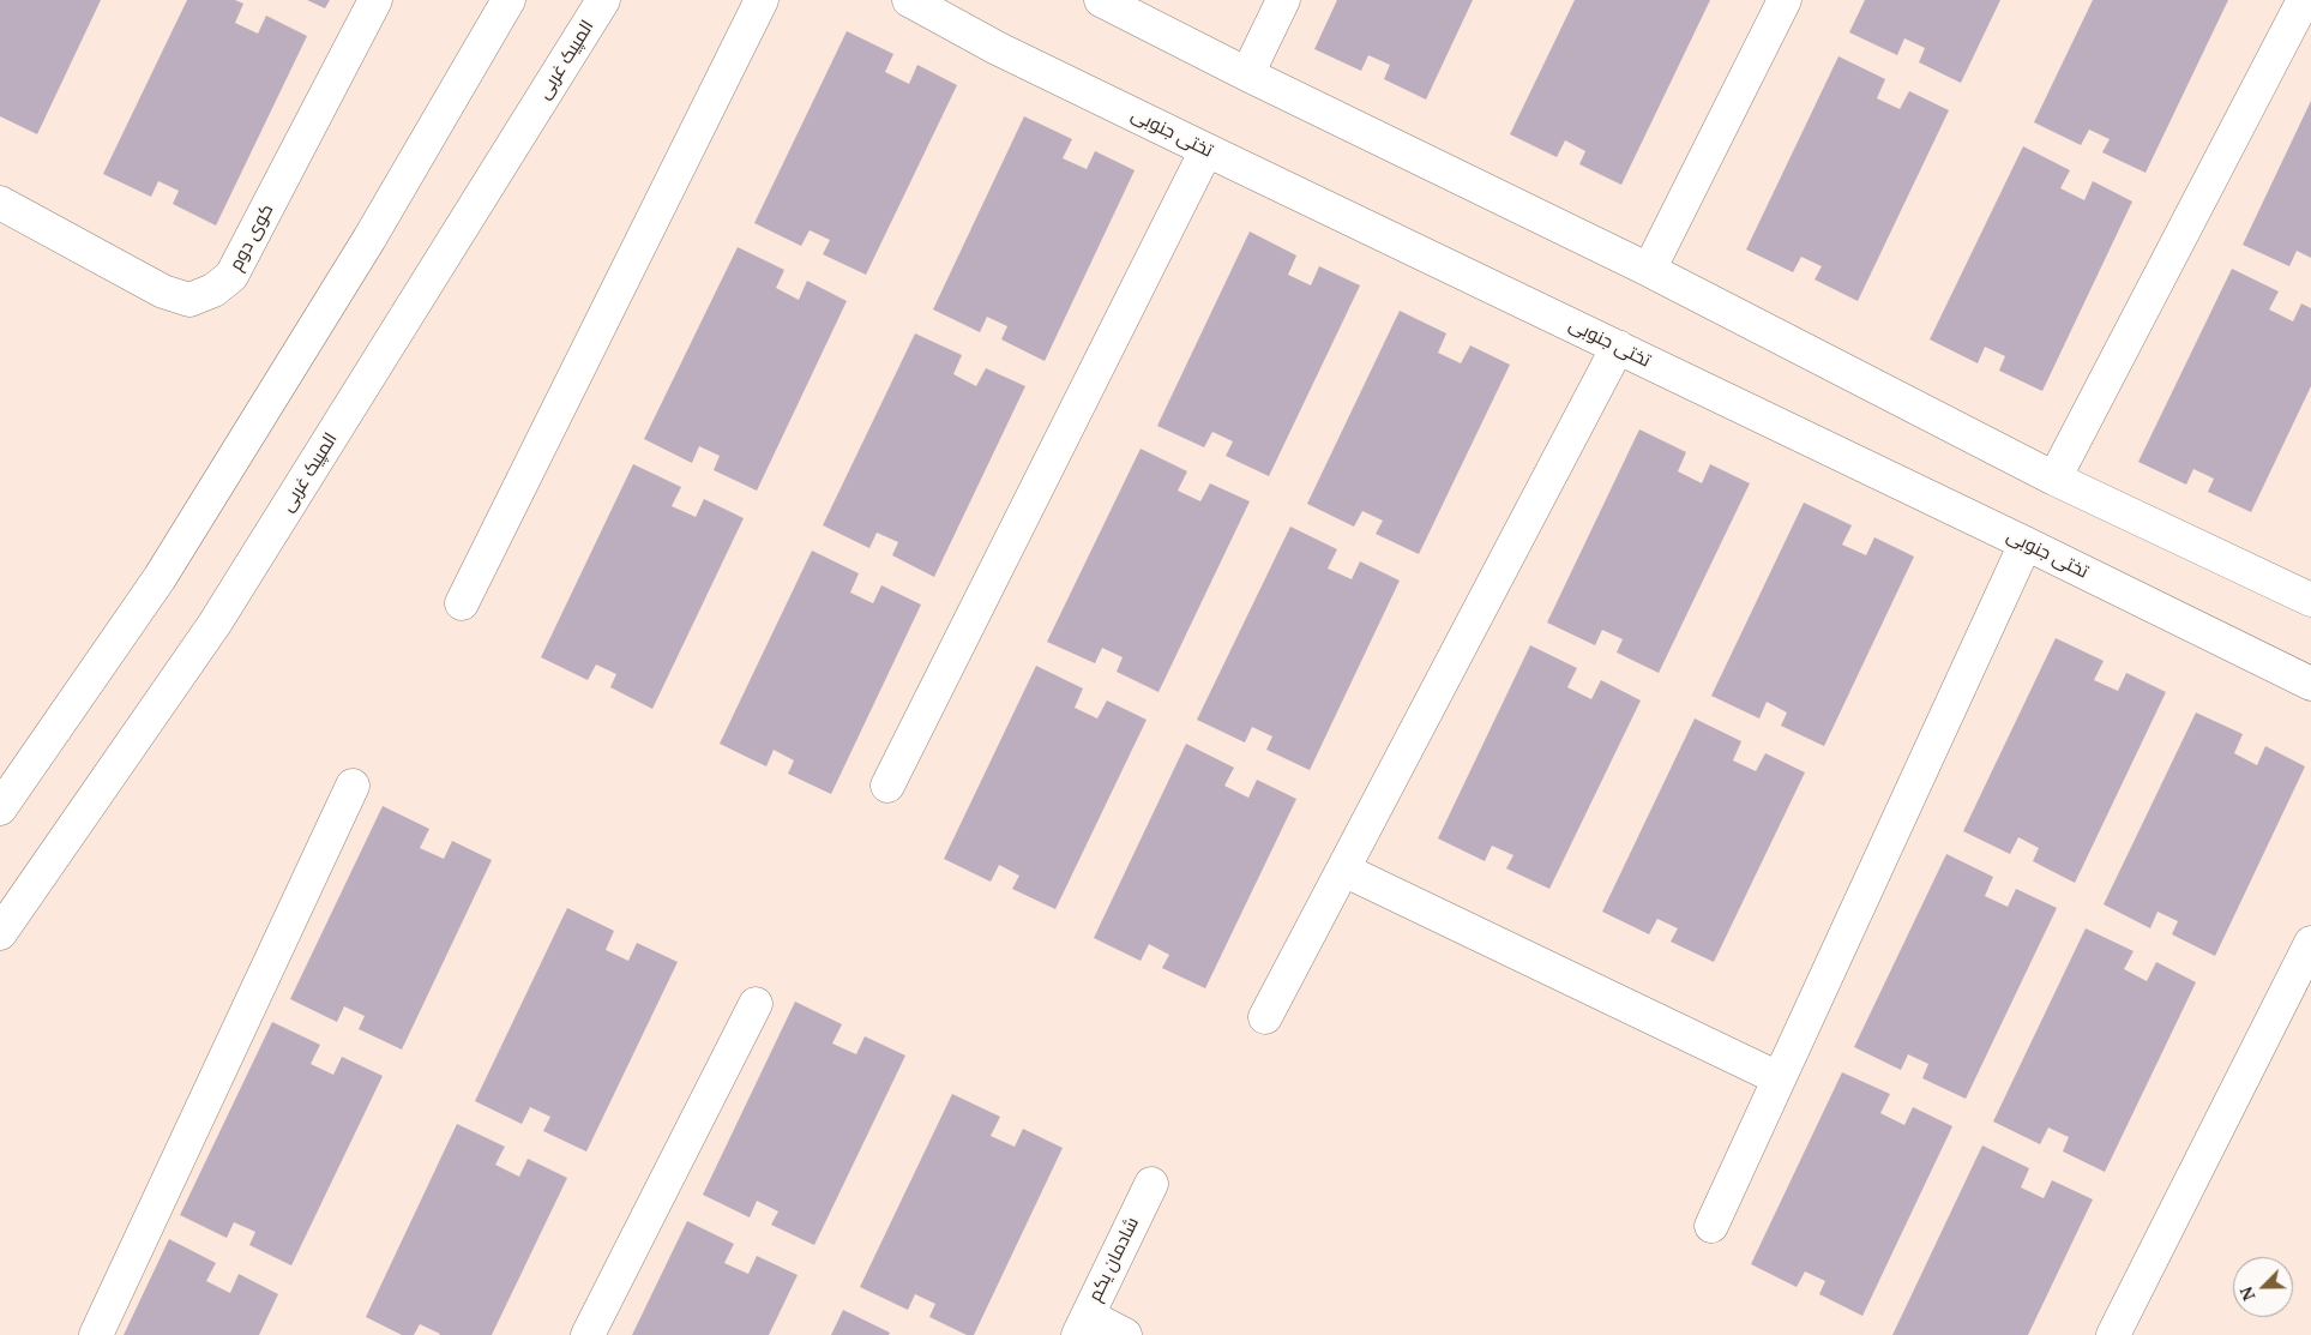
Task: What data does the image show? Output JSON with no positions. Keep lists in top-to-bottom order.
{
  "streets": {
    "street": [
      "المپیک غربی",
      "تختی جنوبی",
      "کوی دوم",
      "شادمان یکم"
    ]
  },
  "north": "bottom left"
}
